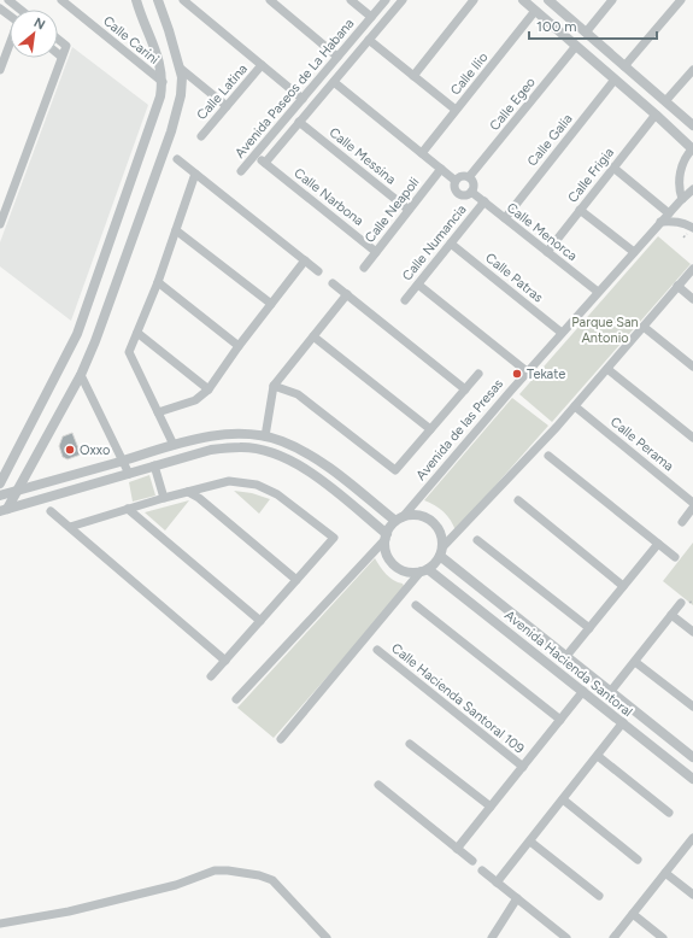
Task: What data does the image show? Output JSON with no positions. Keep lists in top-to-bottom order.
{
  "streets": {
    "street": [
      "Calle Carini",
      "Calle Ilio",
      "Avenida Paseos de La Habana",
      "Calle Latina",
      "Calle Egeo",
      "Calle Galia",
      "Calle Messina",
      "Calle Frigia",
      "Calle Narbona",
      "Calle Neapoli",
      "Calle Menorca",
      "Calle Numancia",
      "Calle Patras",
      "Avenida de las Presas",
      "Calle Perama",
      "Avenida Hacienda Santoral",
      "Calle Hacienda Santoral 109"
    ]
  },
  "crossings": [
    ["Avenida Paseos de La Habana", "Calle Messina"],
    ["Avenida Paseos de La Habana", "Calle Narbona"],
    ["Calle Egeo", "Calle Menorca"],
    ["Calle Galia", "Calle Menorca"],
    ["Calle Messina", "Calle Neapoli"],
    ["Calle Frigia", "Calle Menorca"],
    ["Calle Narbona", "Calle Neapoli"],
    ["Calle Menorca", "Calle Numancia"],
    ["Calle Menorca", "Avenida de las Presas"],
    ["Calle Numancia", "Calle Patras"],
    ["Calle Patras", "Avenida de las Presas"],
    ["Avenida de las Presas", "Avenida Hacienda Santoral"],
    ["Avenida Hacienda Santoral", "Calle Hacienda Santoral 109"]
  ],
  "parks": ["Parque San Antonio"],
  "places": ["Tekate", "Oxxo"],
  "scale_bar": "100 m",
  "north": "top right"
}
